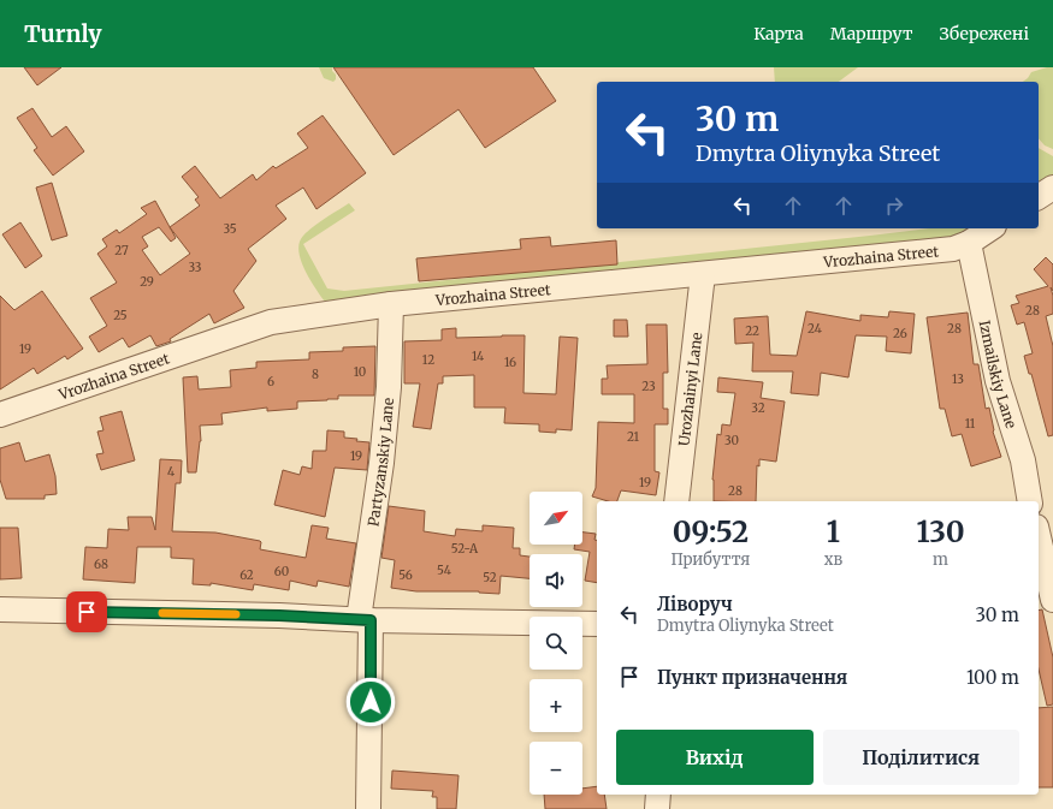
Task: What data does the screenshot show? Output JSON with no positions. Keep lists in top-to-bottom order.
{
  "streets": {
    "street": [
      "Vrozhaina Street",
      "Izmailskiy Lane",
      "Urozhainyi Lane",
      "Partyzanskiy Lane"
    ]
  },
  "crossings": [
    ["Vrozhaina Street", "Izmailskiy Lane"],
    ["Vrozhaina Street", "Urozhainyi Lane"],
    ["Vrozhaina Street", "Partyzanskiy Lane"]
  ],
  "house_numbers": [
    "35",
    "27",
    "33",
    "29",
    "28",
    "25",
    "24",
    "28",
    "22",
    "26",
    "19",
    "14",
    "12",
    "16",
    "10",
    "8",
    "13",
    "6",
    "23",
    "32",
    "11",
    "21",
    "30",
    "19",
    "4",
    "19",
    "28",
    "52-А",
    "68",
    "54",
    "60",
    "62",
    "56",
    "52"
  ],
  "north": "top right",
  "page": {
    "header": "Turnly",
    "nav": ["Карта", "Маршрут", "Збережені"],
    "turn": ["30 m", "Dmytra Oliynyka Street"],
    "map_buttons": ["+", "−"],
    "eta": [
      "09:52",
      "Прибуття",
      "1",
      "хв",
      "130",
      "m"
    ],
    "list": [
      {
        "name": "Ліворуч",
        "note": "Dmytra Oliynyka Street",
        "value": "30 m"
      },
      {
        "name": "Пункт призначення",
        "value": "100 m"
      }
    ],
    "buttons": ["Вихід", "Поділитися"]
  }
}
